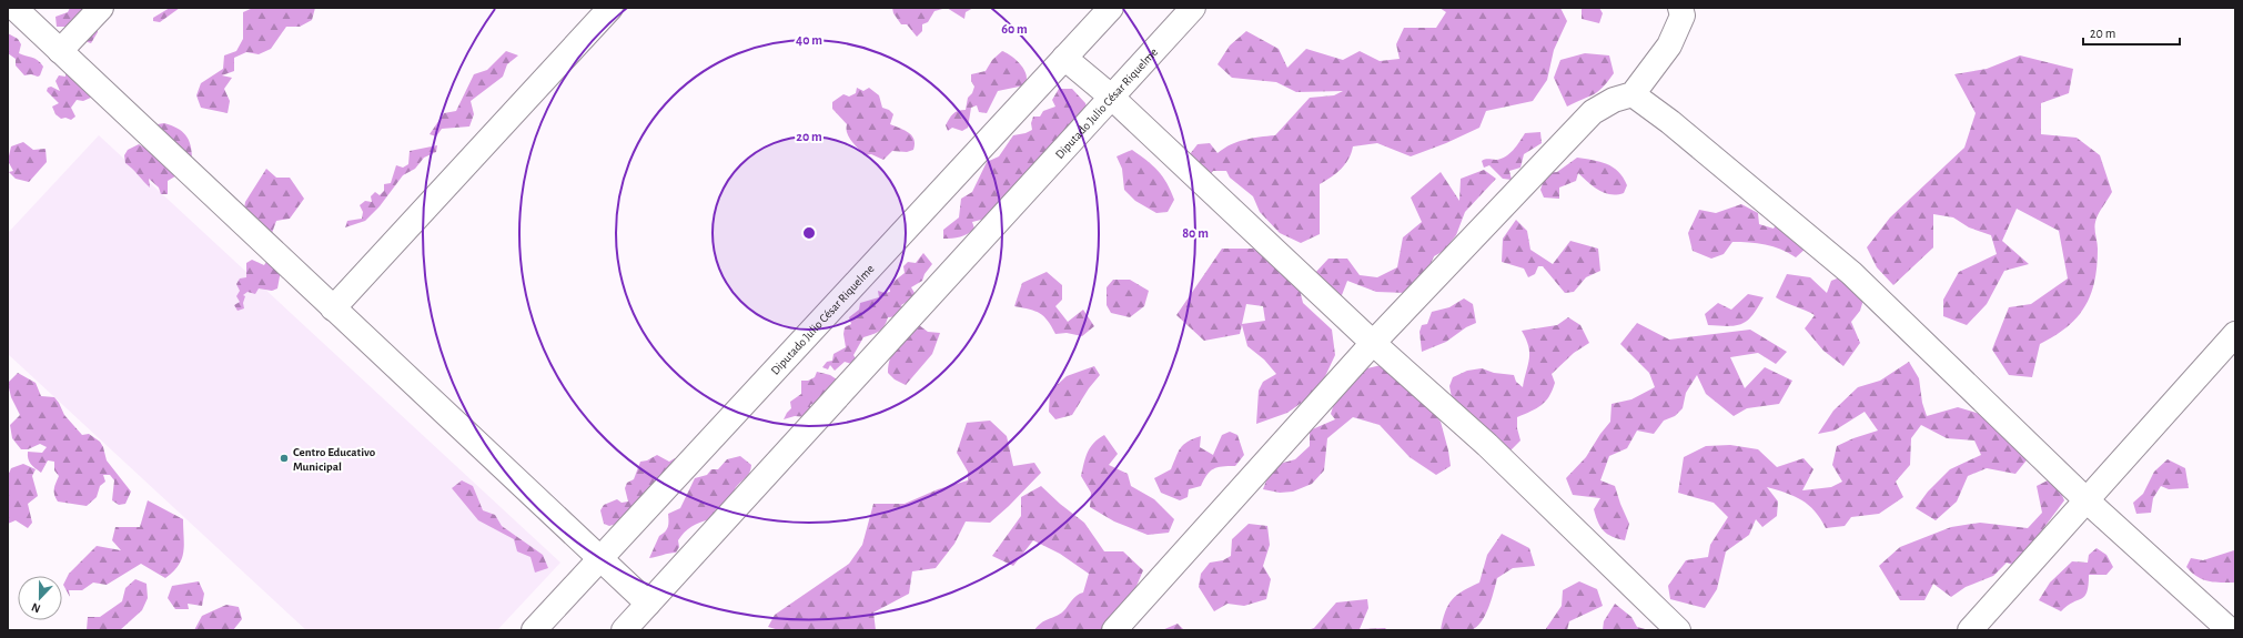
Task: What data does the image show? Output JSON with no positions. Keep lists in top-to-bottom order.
{
  "streets": {
    "street": ["Diputado Julio César Riquelme"]
  },
  "places": ["Centro Educativo Municipal"],
  "scale_bar": "20 m",
  "north": "bottom",
  "rings": [
    "60 m",
    "40 m",
    "20 m",
    "80 m"
  ]
}
